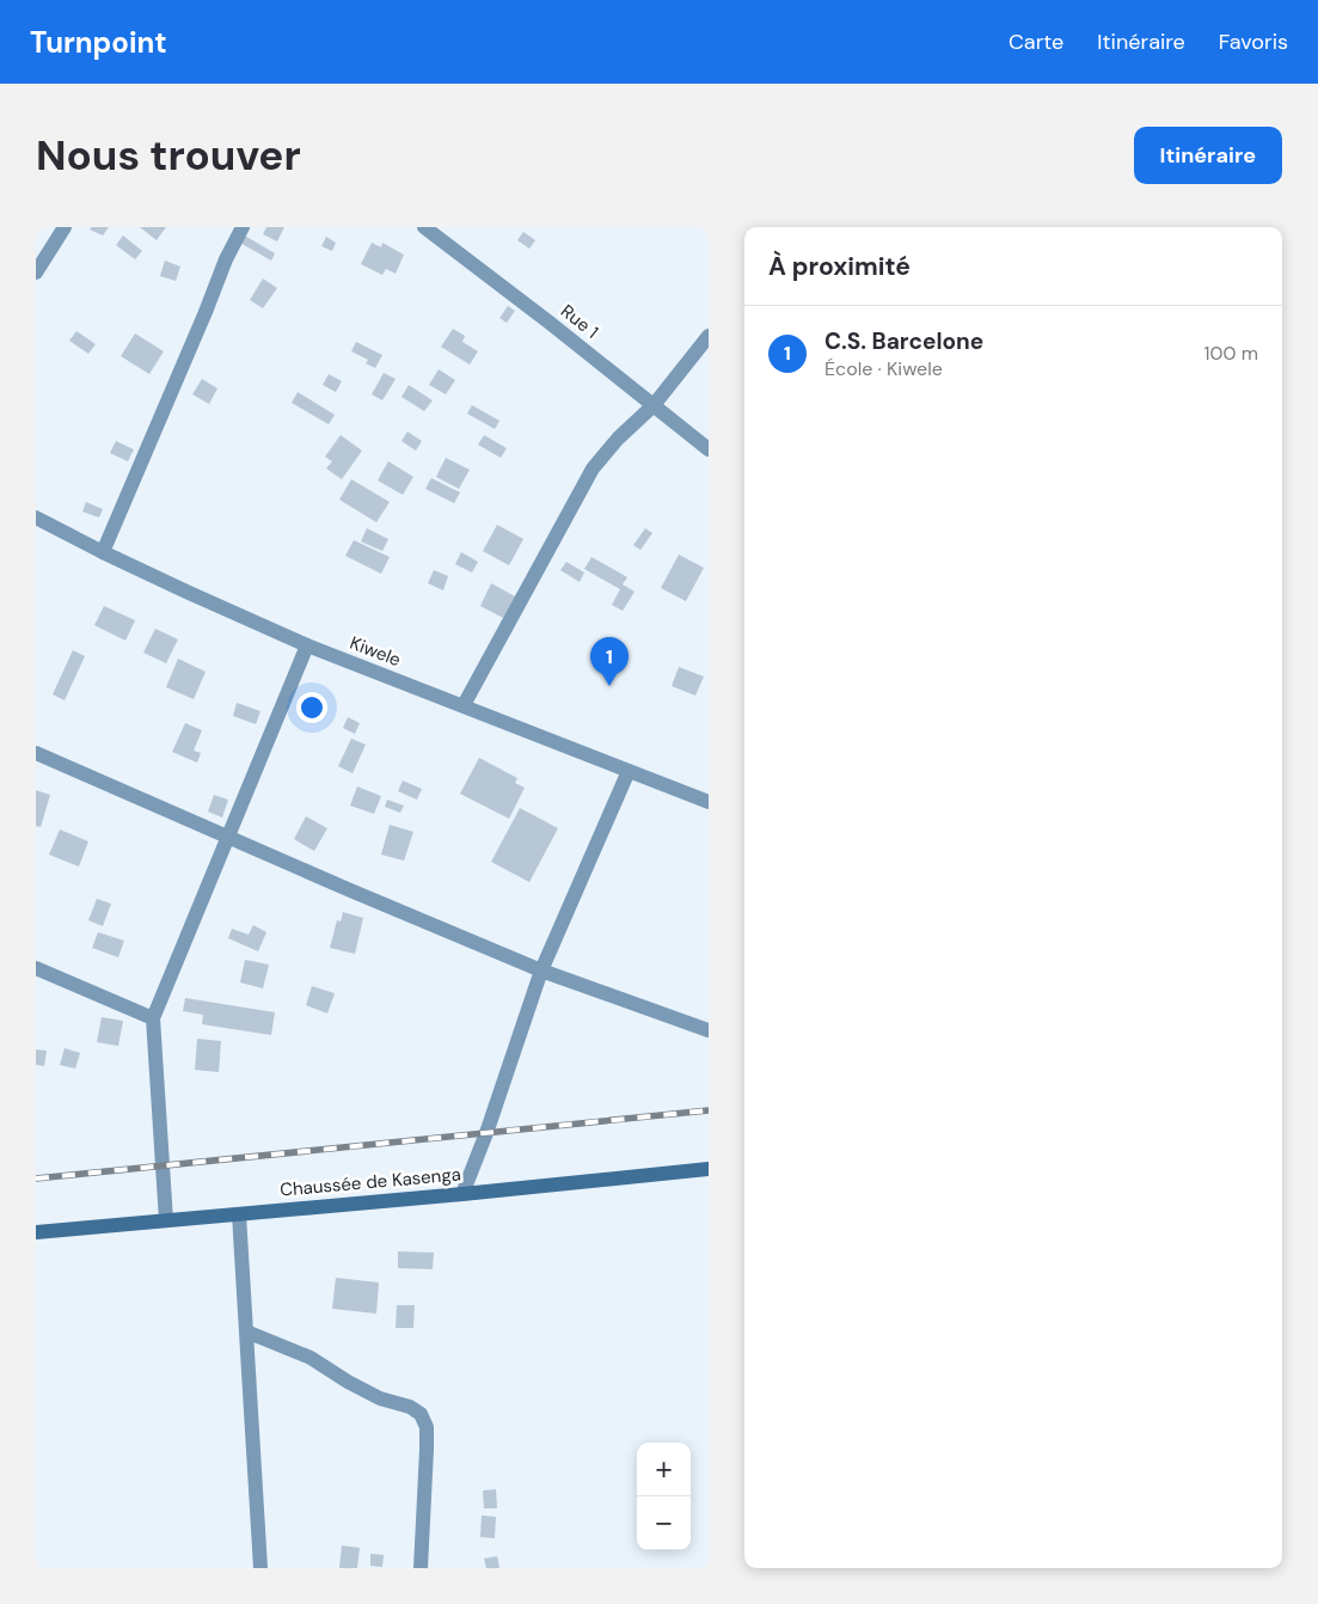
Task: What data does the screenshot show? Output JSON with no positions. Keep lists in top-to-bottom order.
{
  "streets": {
    "main road": ["Chaussée de Kasenga"],
    "street": ["Rue 1", "Kiwele"]
  },
  "page": {
    "header": "Turnpoint",
    "nav": ["Carte", "Itinéraire", "Favoris"],
    "buttons": "Itinéraire",
    "title": "Nous trouver",
    "heading": "À proximité",
    "list": [
      {
        "mark": "1",
        "name": "C.S. Barcelone",
        "note": "École · Kiwele",
        "value": "100 m"
      }
    ],
    "pins": "1",
    "map_buttons": ["+", "−"]
  }
}
